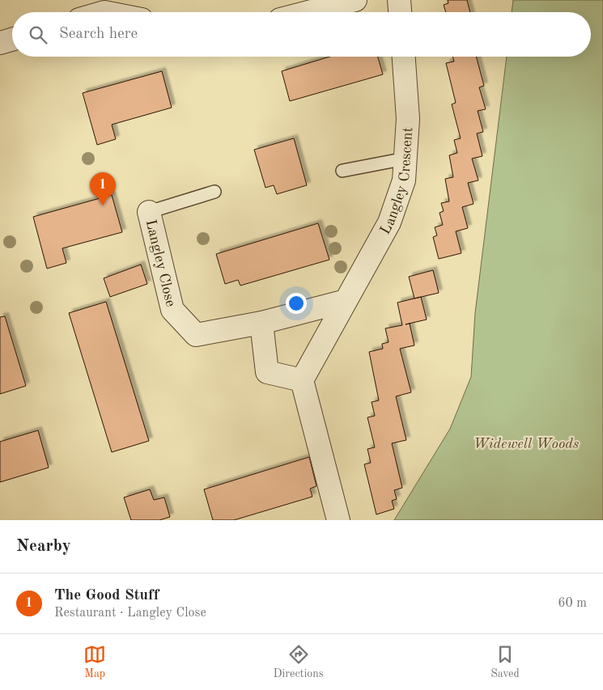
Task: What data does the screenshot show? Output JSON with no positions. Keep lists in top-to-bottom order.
{
  "streets": {
    "street": ["Langley Crescent", "Langley Close"]
  },
  "parks": ["Widewell Woods"],
  "page": {
    "search": "Search here",
    "pins": "1",
    "heading": "Nearby",
    "list": [
      {
        "mark": "1",
        "name": "The Good Stuff",
        "note": "Restaurant · Langley Close",
        "value": "60 m"
      }
    ],
    "nav": ["Map", "Directions", "Saved"]
  }
}
